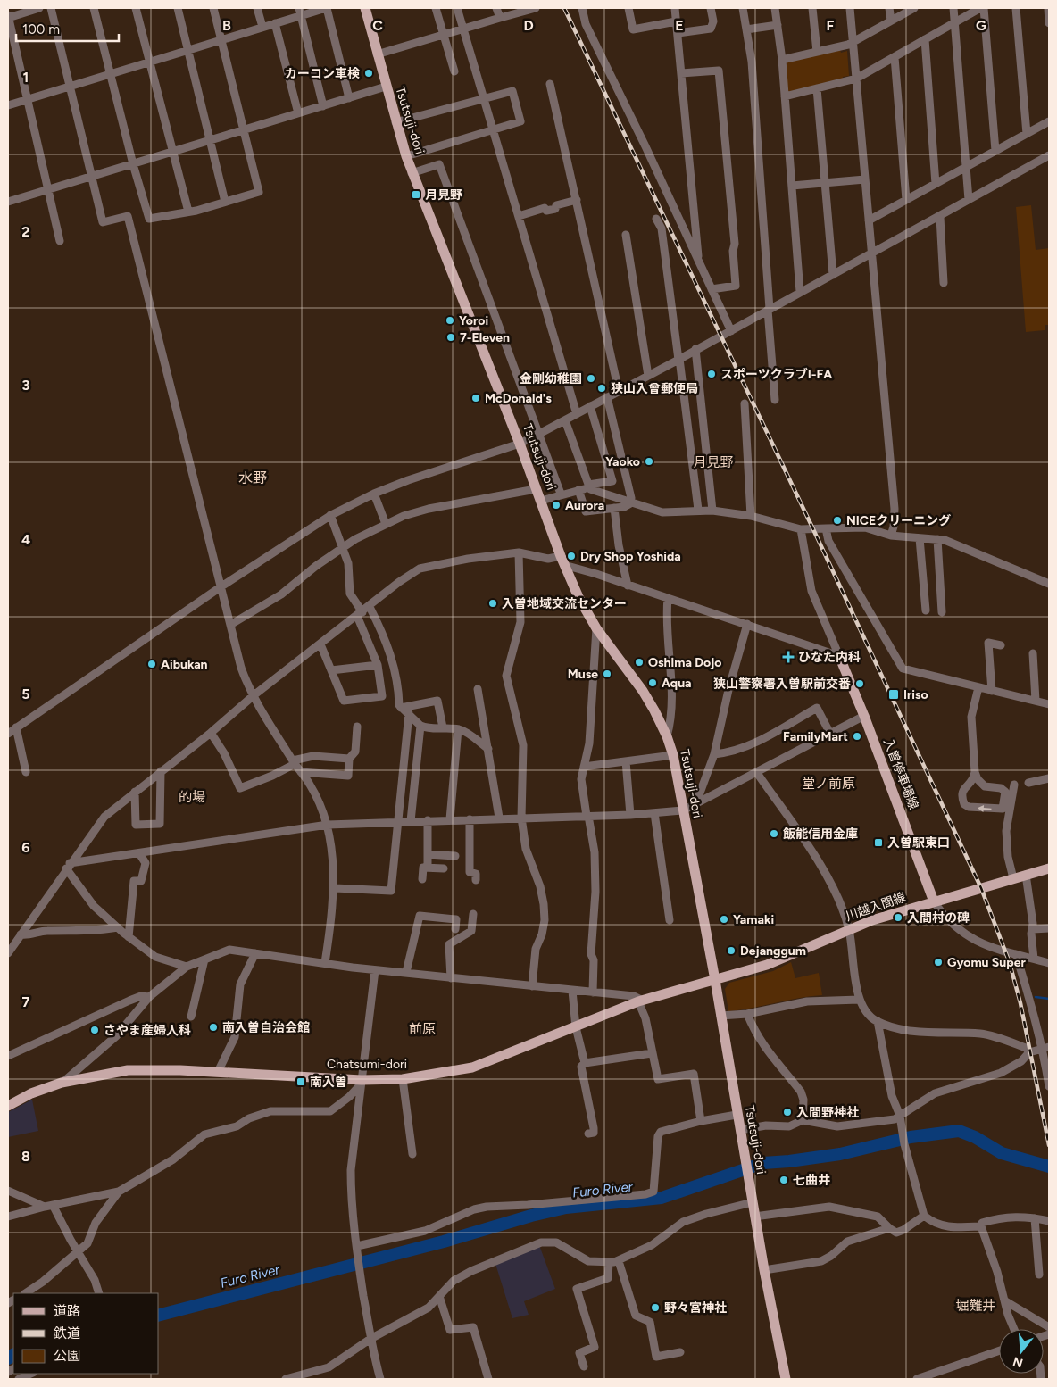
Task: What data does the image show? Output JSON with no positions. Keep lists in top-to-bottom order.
{
  "streets": {
    "main road": [
      "Tsutsuji-dori",
      "入曽停車場線",
      "川越入間線",
      "Chatsumi-dori"
    ]
  },
  "crossings": [
    ["Tsutsuji-dori", "川越入間線"],
    ["Tsutsuji-dori", "Chatsumi-dori"],
    ["入曽停車場線", "川越入間線"],
    ["川越入間線", "Chatsumi-dori"]
  ],
  "districts": [
    "月見野",
    "水野",
    "堂ノ前原",
    "的場",
    "前原",
    "堀難井"
  ],
  "water": ["Furo River"],
  "places": {
    "other": [
      "カーコン車検",
      "Yoroi",
      "7-Eleven",
      "スポーツクラブI-FA",
      "金剛幼稚園",
      "狭山入曾郵便局",
      "McDonald's",
      "Yaoko",
      "Aurora",
      "NICEクリーニング",
      "Dry Shop Yoshida",
      "入曽地域交流センター",
      "Oshima Dojo",
      "Aibukan",
      "Muse",
      "Aqua",
      "狭山警察署入曽駅前交番",
      "FamilyMart",
      "飯能信用金庫",
      "入間村の碑",
      "Yamaki",
      "Dejanggum",
      "Gyomu Super",
      "南入曽自治会館",
      "さやま産婦人科",
      "入間野神社",
      "七曲井",
      "野々宮神社"
    ],
    "transit": [
      "月見野",
      "Iriso",
      "入曽駅東口",
      "南入曽"
    ],
    "health": ["ひなた内科"]
  },
  "legend": ["道路", "鉄道", "公園"],
  "scale_bar": "100 m",
  "north": "bottom",
  "grid": {
    "columns": [
      "B",
      "C",
      "D",
      "E",
      "F",
      "G"
    ],
    "rows": [
      "1",
      "2",
      "3",
      "4",
      "5",
      "6",
      "7",
      "8"
    ]
  }
}
